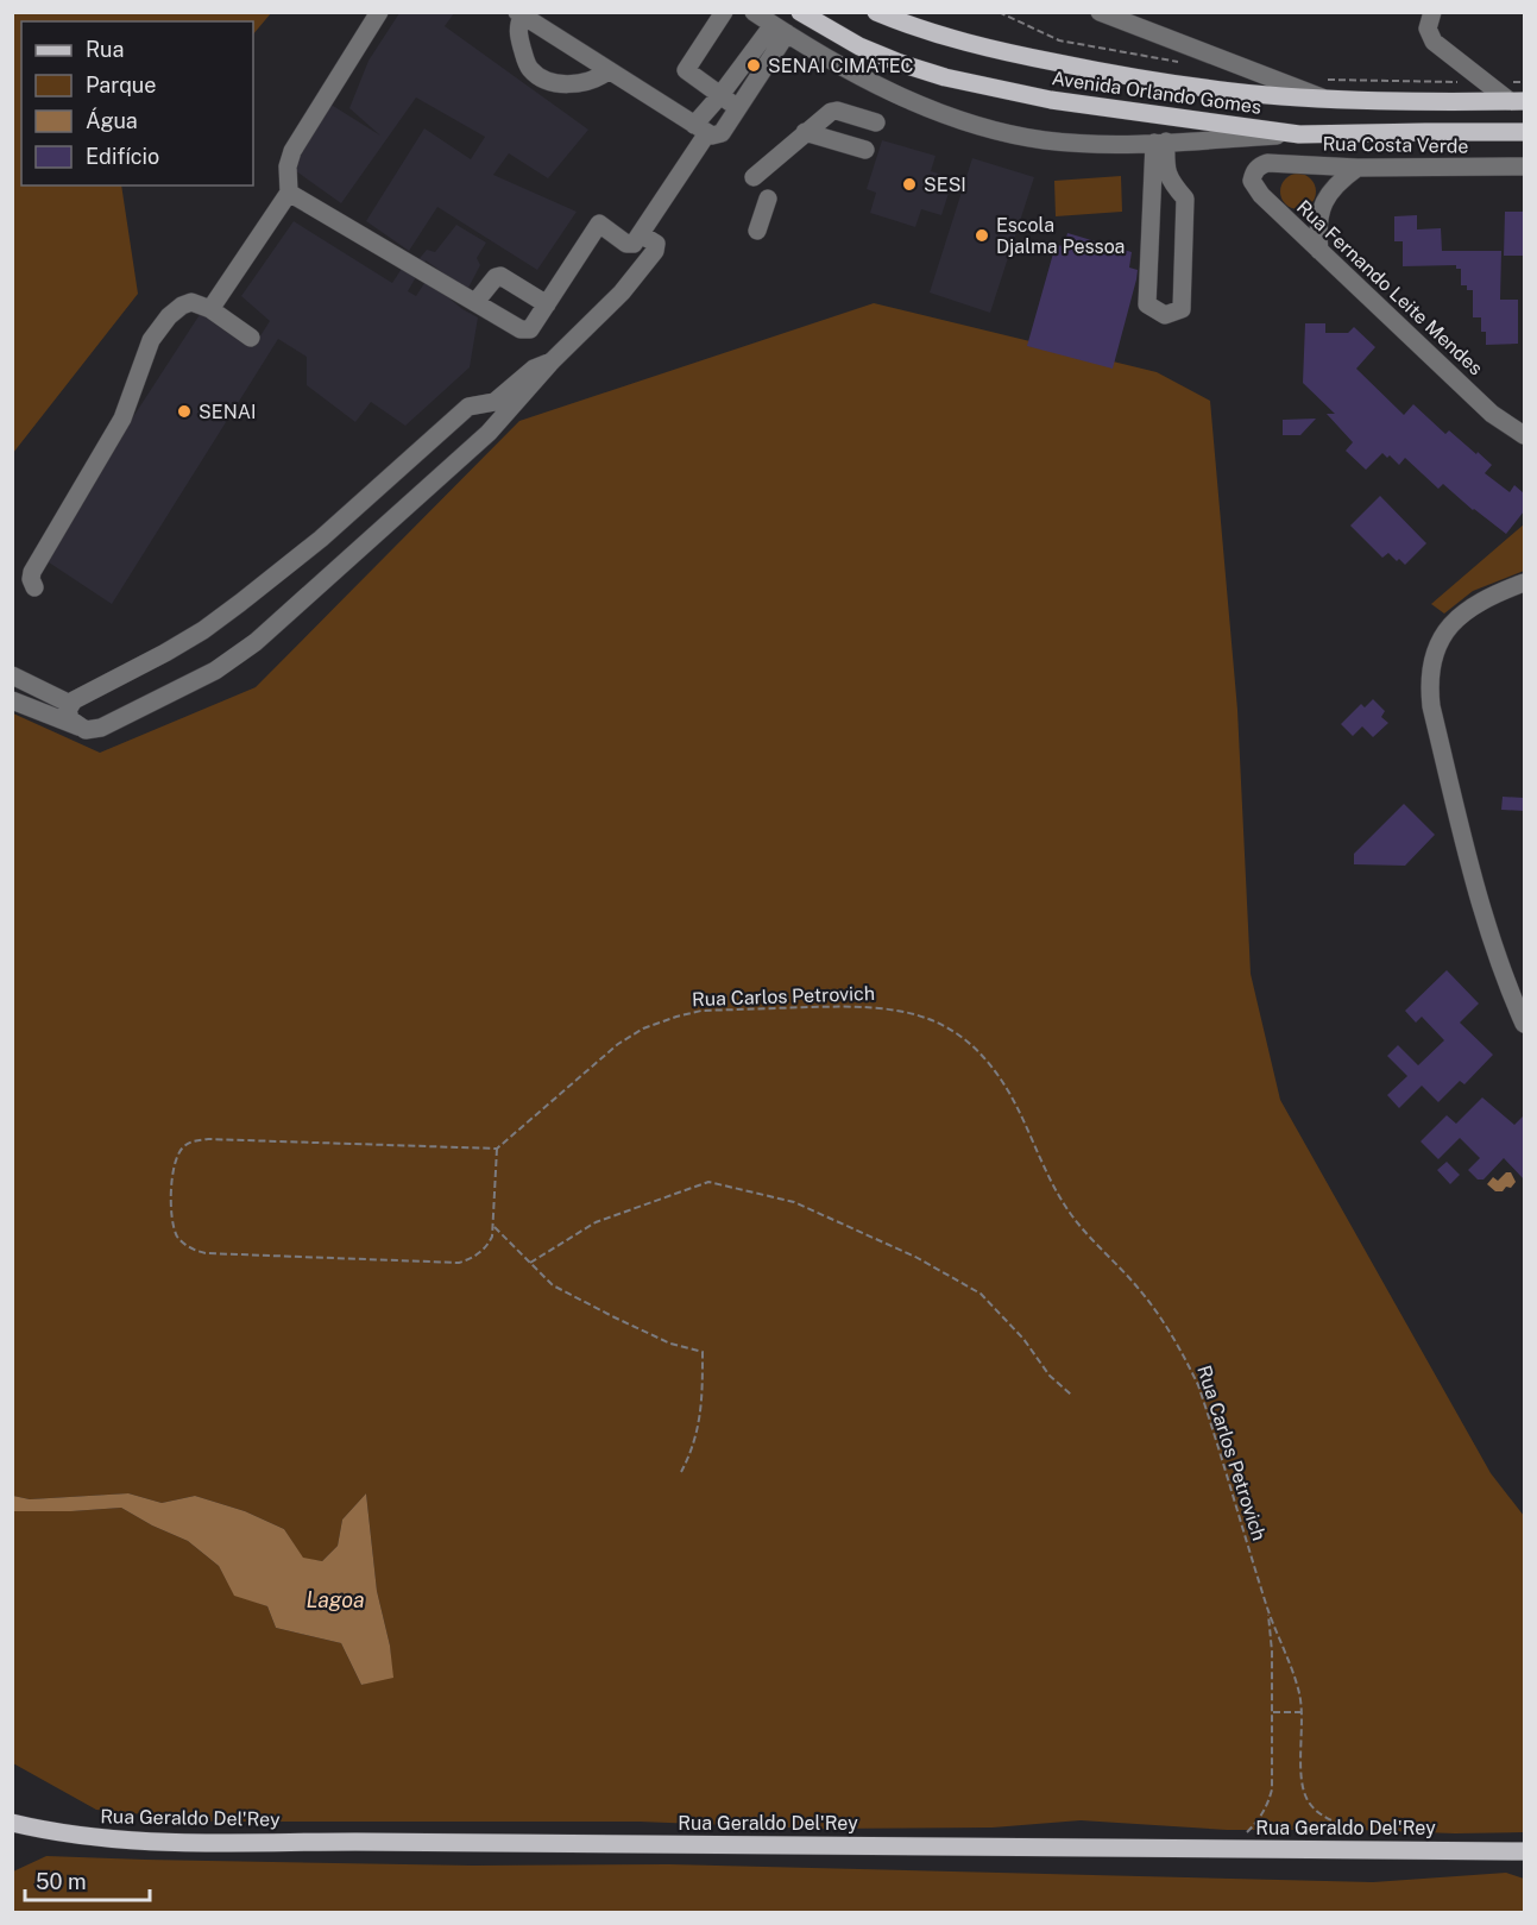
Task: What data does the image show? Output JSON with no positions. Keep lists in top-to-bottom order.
{
  "streets": {
    "main road": ["Avenida Orlando Gomes", "Rua Geraldo Del'Rey"],
    "street": ["Rua Costa Verde", "Rua Fernando Leite Mendes"],
    "path": ["Rua Carlos Petrovich"]
  },
  "crossings": [
    ["Rua Costa Verde", "Rua Fernando Leite Mendes"]
  ],
  "water": ["Lagoa"],
  "places": [
    "SENAI CIMATEC",
    "SESI",
    "Escola Djalma Pessoa",
    "SENAI"
  ],
  "legend": [
    "Rua",
    "Parque",
    "Água",
    "Edifício"
  ],
  "scale_bar": "50 m"
}
